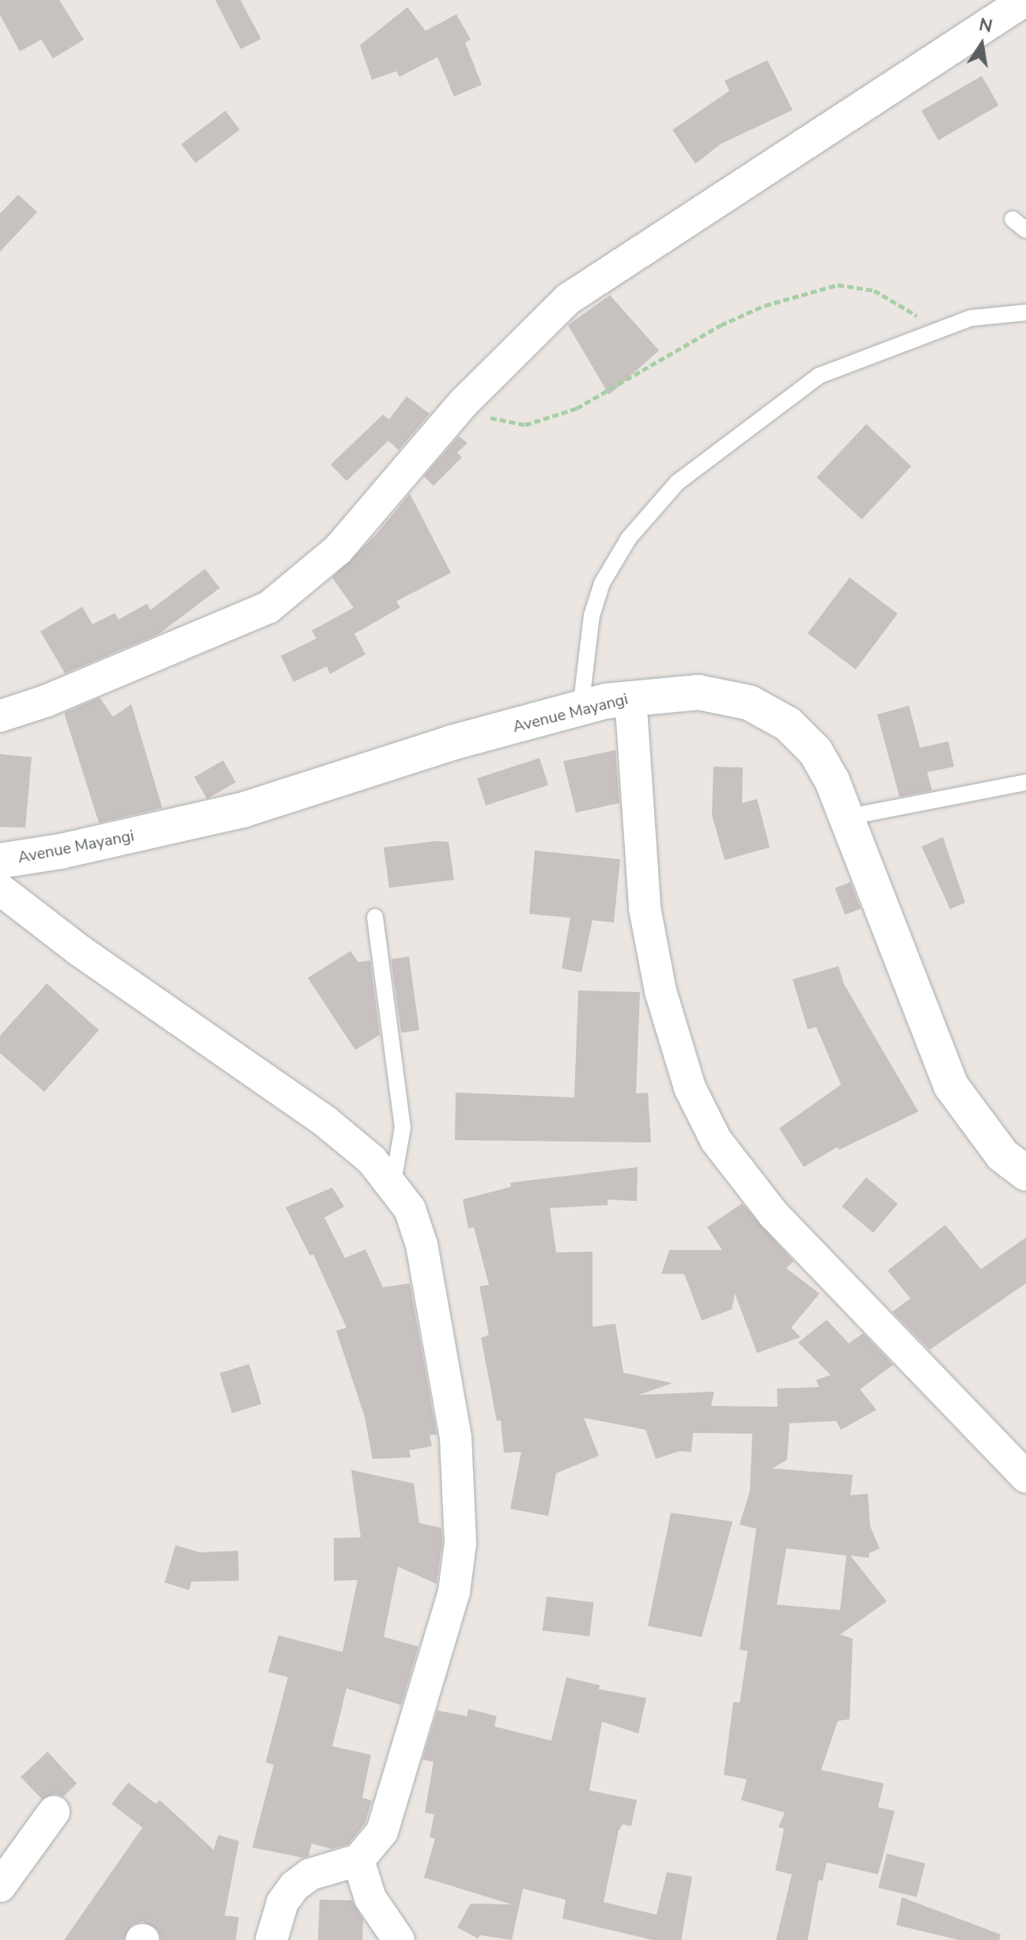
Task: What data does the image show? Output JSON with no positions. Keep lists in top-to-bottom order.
{
  "streets": {
    "street": ["Avenue Mayangi"]
  },
  "north": "top"
}
